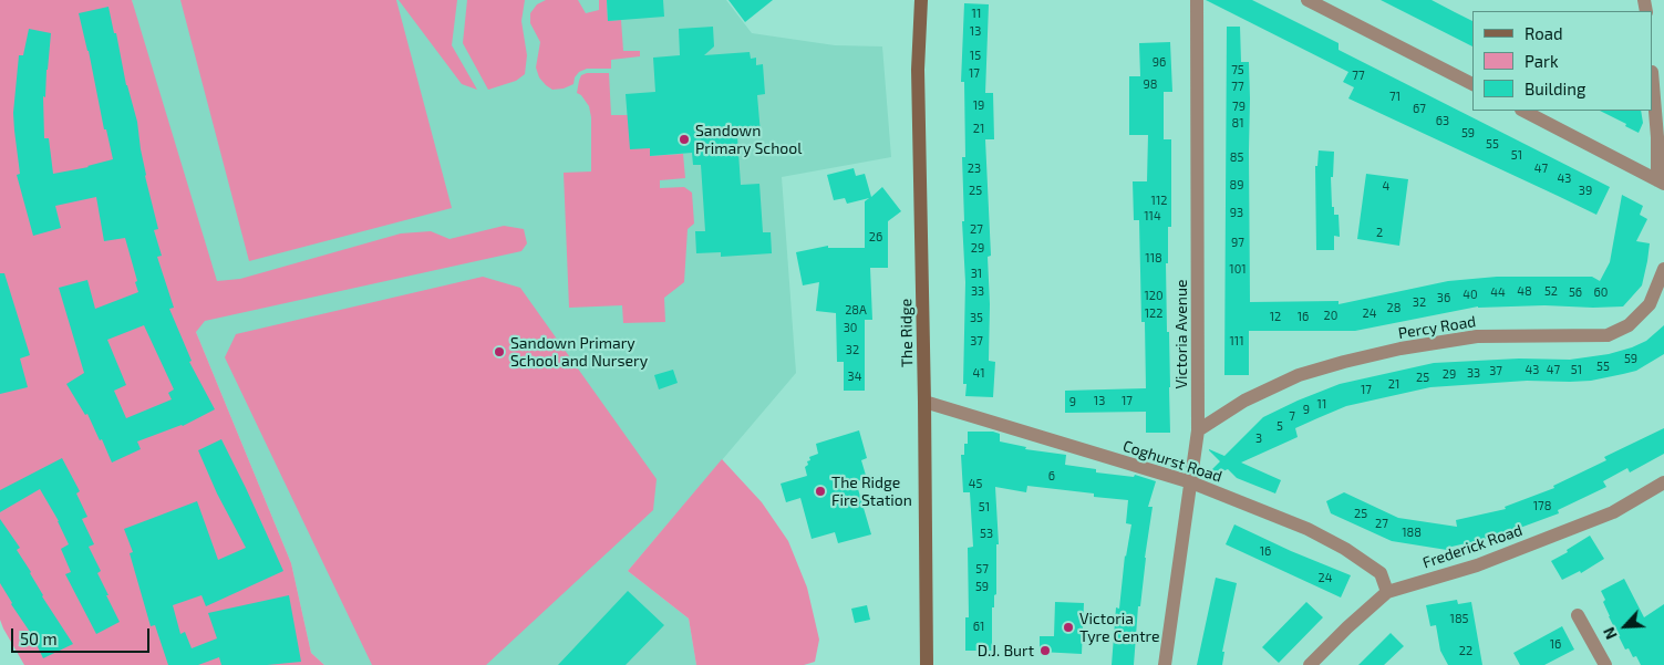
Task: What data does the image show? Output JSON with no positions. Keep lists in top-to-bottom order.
{
  "streets": {
    "main road": ["The Ridge"],
    "street": [
      "Percy Road",
      "Victoria Avenue",
      "Coghurst Road",
      "Frederick Road"
    ]
  },
  "crossings": [
    ["Percy Road", "Victoria Avenue"],
    ["The Ridge", "Coghurst Road"],
    ["Victoria Avenue", "Coghurst Road"],
    ["Coghurst Road", "Frederick Road"]
  ],
  "places": [
    "Sandown Primary School",
    "Sandown Primary School and Nursery",
    "The Ridge Fire Station",
    "Victoria Tyre Centre",
    "D.J. Burt"
  ],
  "house_numbers": [
    "11",
    "13",
    "15",
    "96",
    "75",
    "17",
    "77",
    "98",
    "77",
    "71",
    "19",
    "79",
    "67",
    "63",
    "81",
    "21",
    "59",
    "55",
    "51",
    "85",
    "23",
    "47",
    "43",
    "89",
    "4",
    "25",
    "39",
    "112",
    "93",
    "114",
    "27",
    "2",
    "26",
    "97",
    "29",
    "118",
    "101",
    "31",
    "33",
    "48",
    "52",
    "44",
    "56",
    "60",
    "40",
    "120",
    "36",
    "32",
    "28",
    "28A",
    "122",
    "24",
    "20",
    "12",
    "16",
    "35",
    "30",
    "37",
    "111",
    "32",
    "59",
    "55",
    "43",
    "47",
    "51",
    "37",
    "41",
    "33",
    "29",
    "34",
    "25",
    "21",
    "17",
    "13",
    "17",
    "9",
    "11",
    "9",
    "7",
    "5",
    "3",
    "6",
    "45",
    "178",
    "51",
    "25",
    "27",
    "188",
    "53",
    "16",
    "57",
    "24",
    "59",
    "185",
    "61",
    "16",
    "22"
  ],
  "legend": ["Road", "Park", "Building"],
  "scale_bar": "50 m",
  "north": "bottom left"
}
